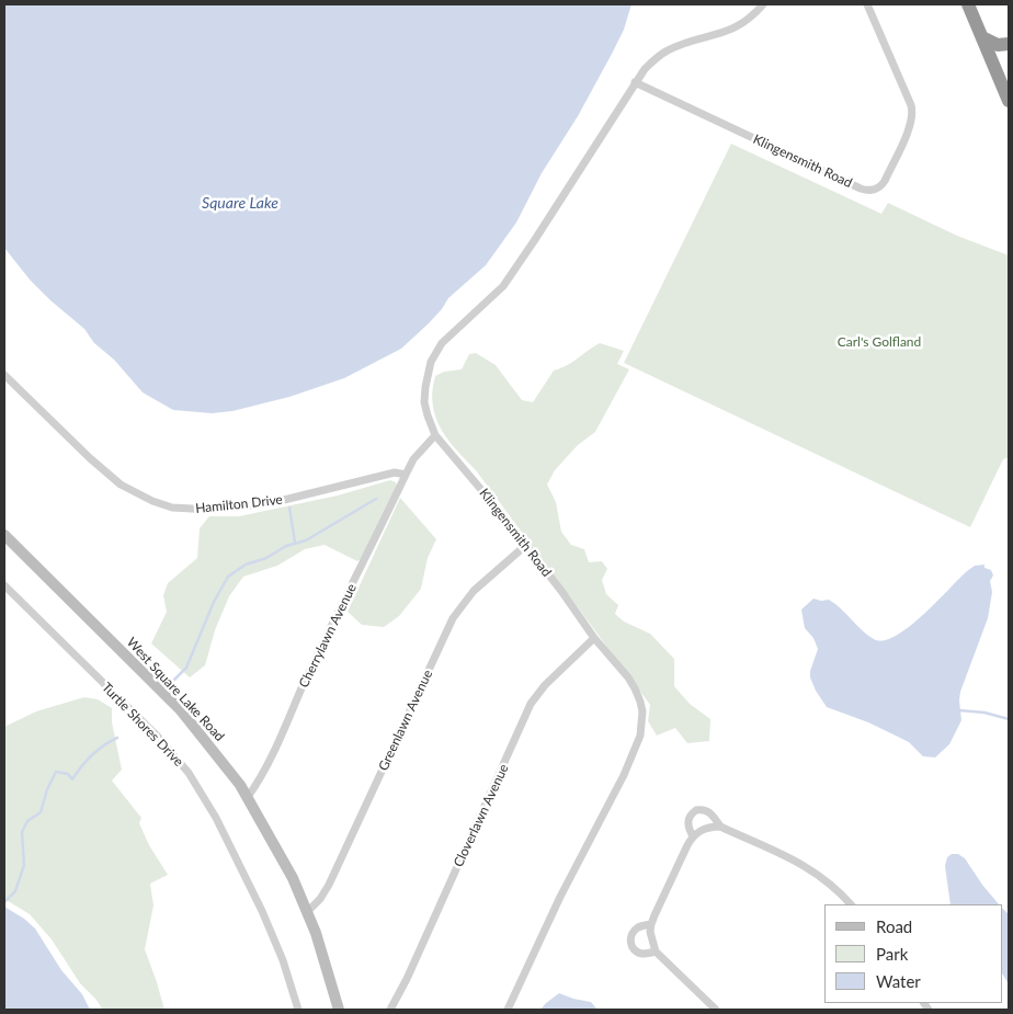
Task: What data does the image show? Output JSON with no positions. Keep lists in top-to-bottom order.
{
  "streets": {
    "street": [
      "Klingensmith Road",
      "Hamilton Drive",
      "Cherrylawn Avenue",
      "West Square Lake Road",
      "Greenlawn Avenue",
      "Turtle Shores Drive",
      "Cloverlawn Avenue"
    ]
  },
  "crossings": [
    ["Klingensmith Road", "Greenlawn Avenue"],
    ["Klingensmith Road", "Cloverlawn Avenue"],
    ["Hamilton Drive", "Cherrylawn Avenue"],
    ["Cherrylawn Avenue", "West Square Lake Road"],
    ["West Square Lake Road", "Greenlawn Avenue"]
  ],
  "water": ["Square Lake"],
  "parks": ["Carl's Golfland"],
  "legend": ["Road", "Park", "Water"]
}
